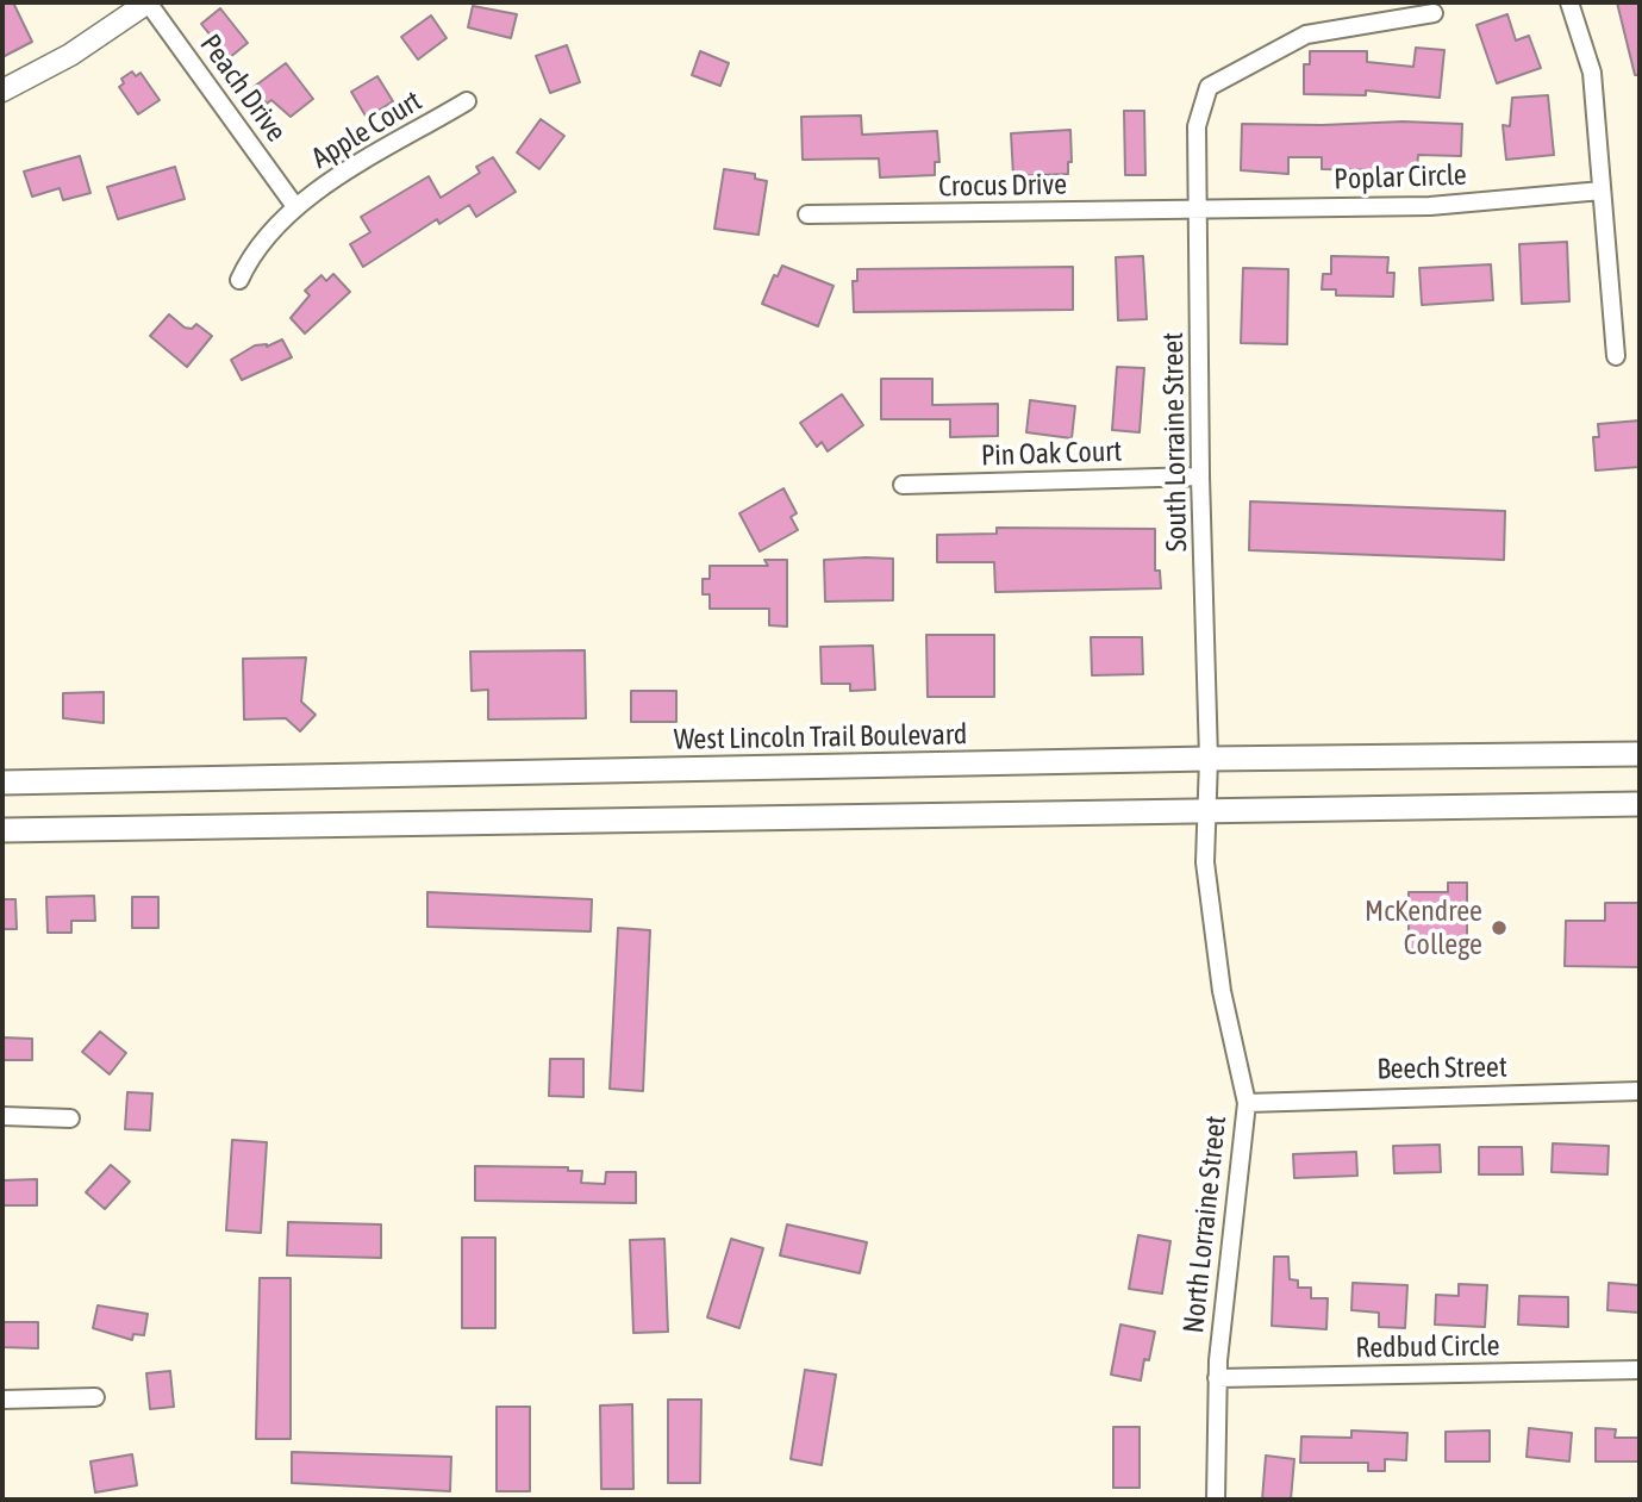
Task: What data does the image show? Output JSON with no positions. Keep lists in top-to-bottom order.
{
  "streets": {
    "main road": ["West Lincoln Trail Boulevard"],
    "street": [
      "Peach Drive",
      "Apple Court",
      "Poplar Circle",
      "Crocus Drive",
      "South Lorraine Street",
      "Pin Oak Court",
      "Beech Street",
      "North Lorraine Street",
      "Redbud Circle"
    ]
  },
  "crossings": [
    ["Peach Drive", "Apple Court"],
    ["Poplar Circle", "Crocus Drive"],
    ["Poplar Circle", "South Lorraine Street"],
    ["Crocus Drive", "South Lorraine Street"],
    ["South Lorraine Street", "Pin Oak Court"],
    ["South Lorraine Street", "West Lincoln Trail Boulevard"],
    ["South Lorraine Street", "North Lorraine Street"],
    ["West Lincoln Trail Boulevard", "North Lorraine Street"],
    ["Beech Street", "North Lorraine Street"],
    ["North Lorraine Street", "Redbud Circle"]
  ],
  "places": ["McKendree College"]
}
